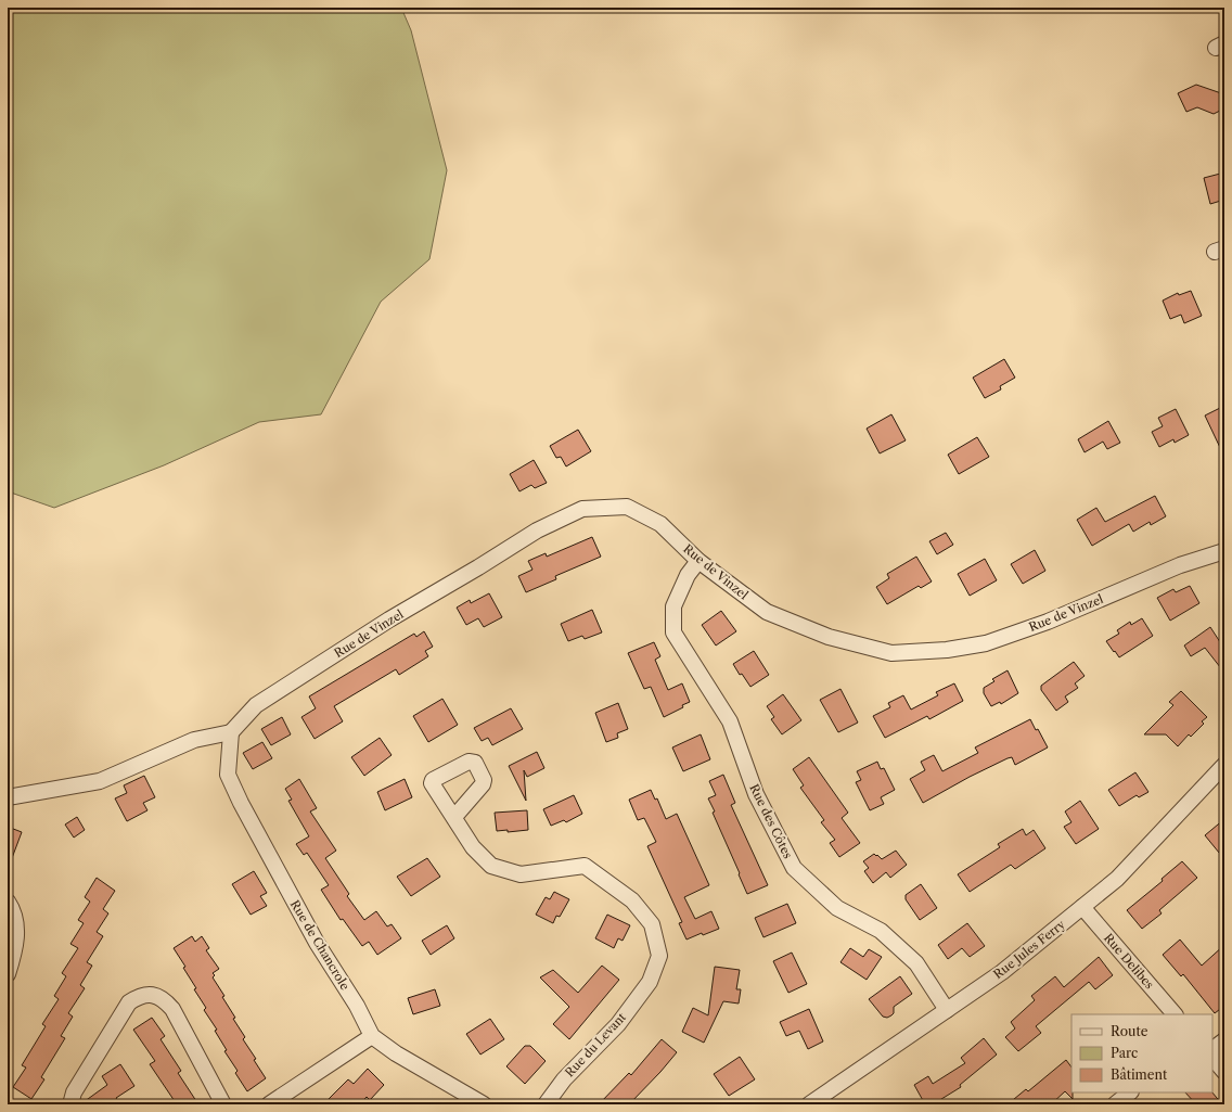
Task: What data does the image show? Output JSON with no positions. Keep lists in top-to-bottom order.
{
  "streets": {
    "street": [
      "Rue de Vinzel",
      "Rue des Côtes",
      "Rue de Chancrole",
      "Rue Jules Ferry",
      "Rue Delibes",
      "Rue du Levant"
    ]
  },
  "crossings": [
    ["Rue de Vinzel", "Rue des Côtes"],
    ["Rue de Vinzel", "Rue de Chancrole"],
    ["Rue des Côtes", "Rue Jules Ferry"],
    ["Rue Jules Ferry", "Rue Delibes"]
  ],
  "legend": ["Route", "Parc", "Bâtiment"]
}
